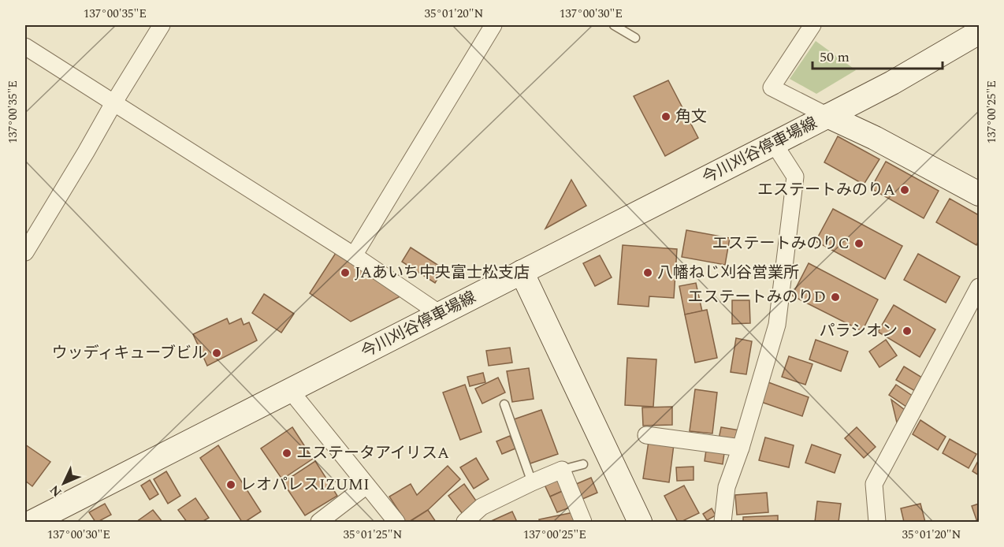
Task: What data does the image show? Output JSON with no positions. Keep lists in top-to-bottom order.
{
  "streets": {
    "main road": ["今川刈谷停車場線"]
  },
  "places": [
    "角文",
    "エステートみのりA",
    "エステートみのりC",
    "JAあいち中央富士松支店",
    "八幡ねじ刈谷営業所",
    "エステートみのりD",
    "パラシオン",
    "ウッディキューブビル",
    "エステータアイリスA",
    "レオパレスIZUMI"
  ],
  "scale_bar": "50 m",
  "north": "bottom left",
  "coordinates": [
    "137°00'35\"E",
    "35°01'20\"N",
    "137°00'30\"E",
    "137°00'25\"E",
    "35°01'25\"N"
  ]
}
